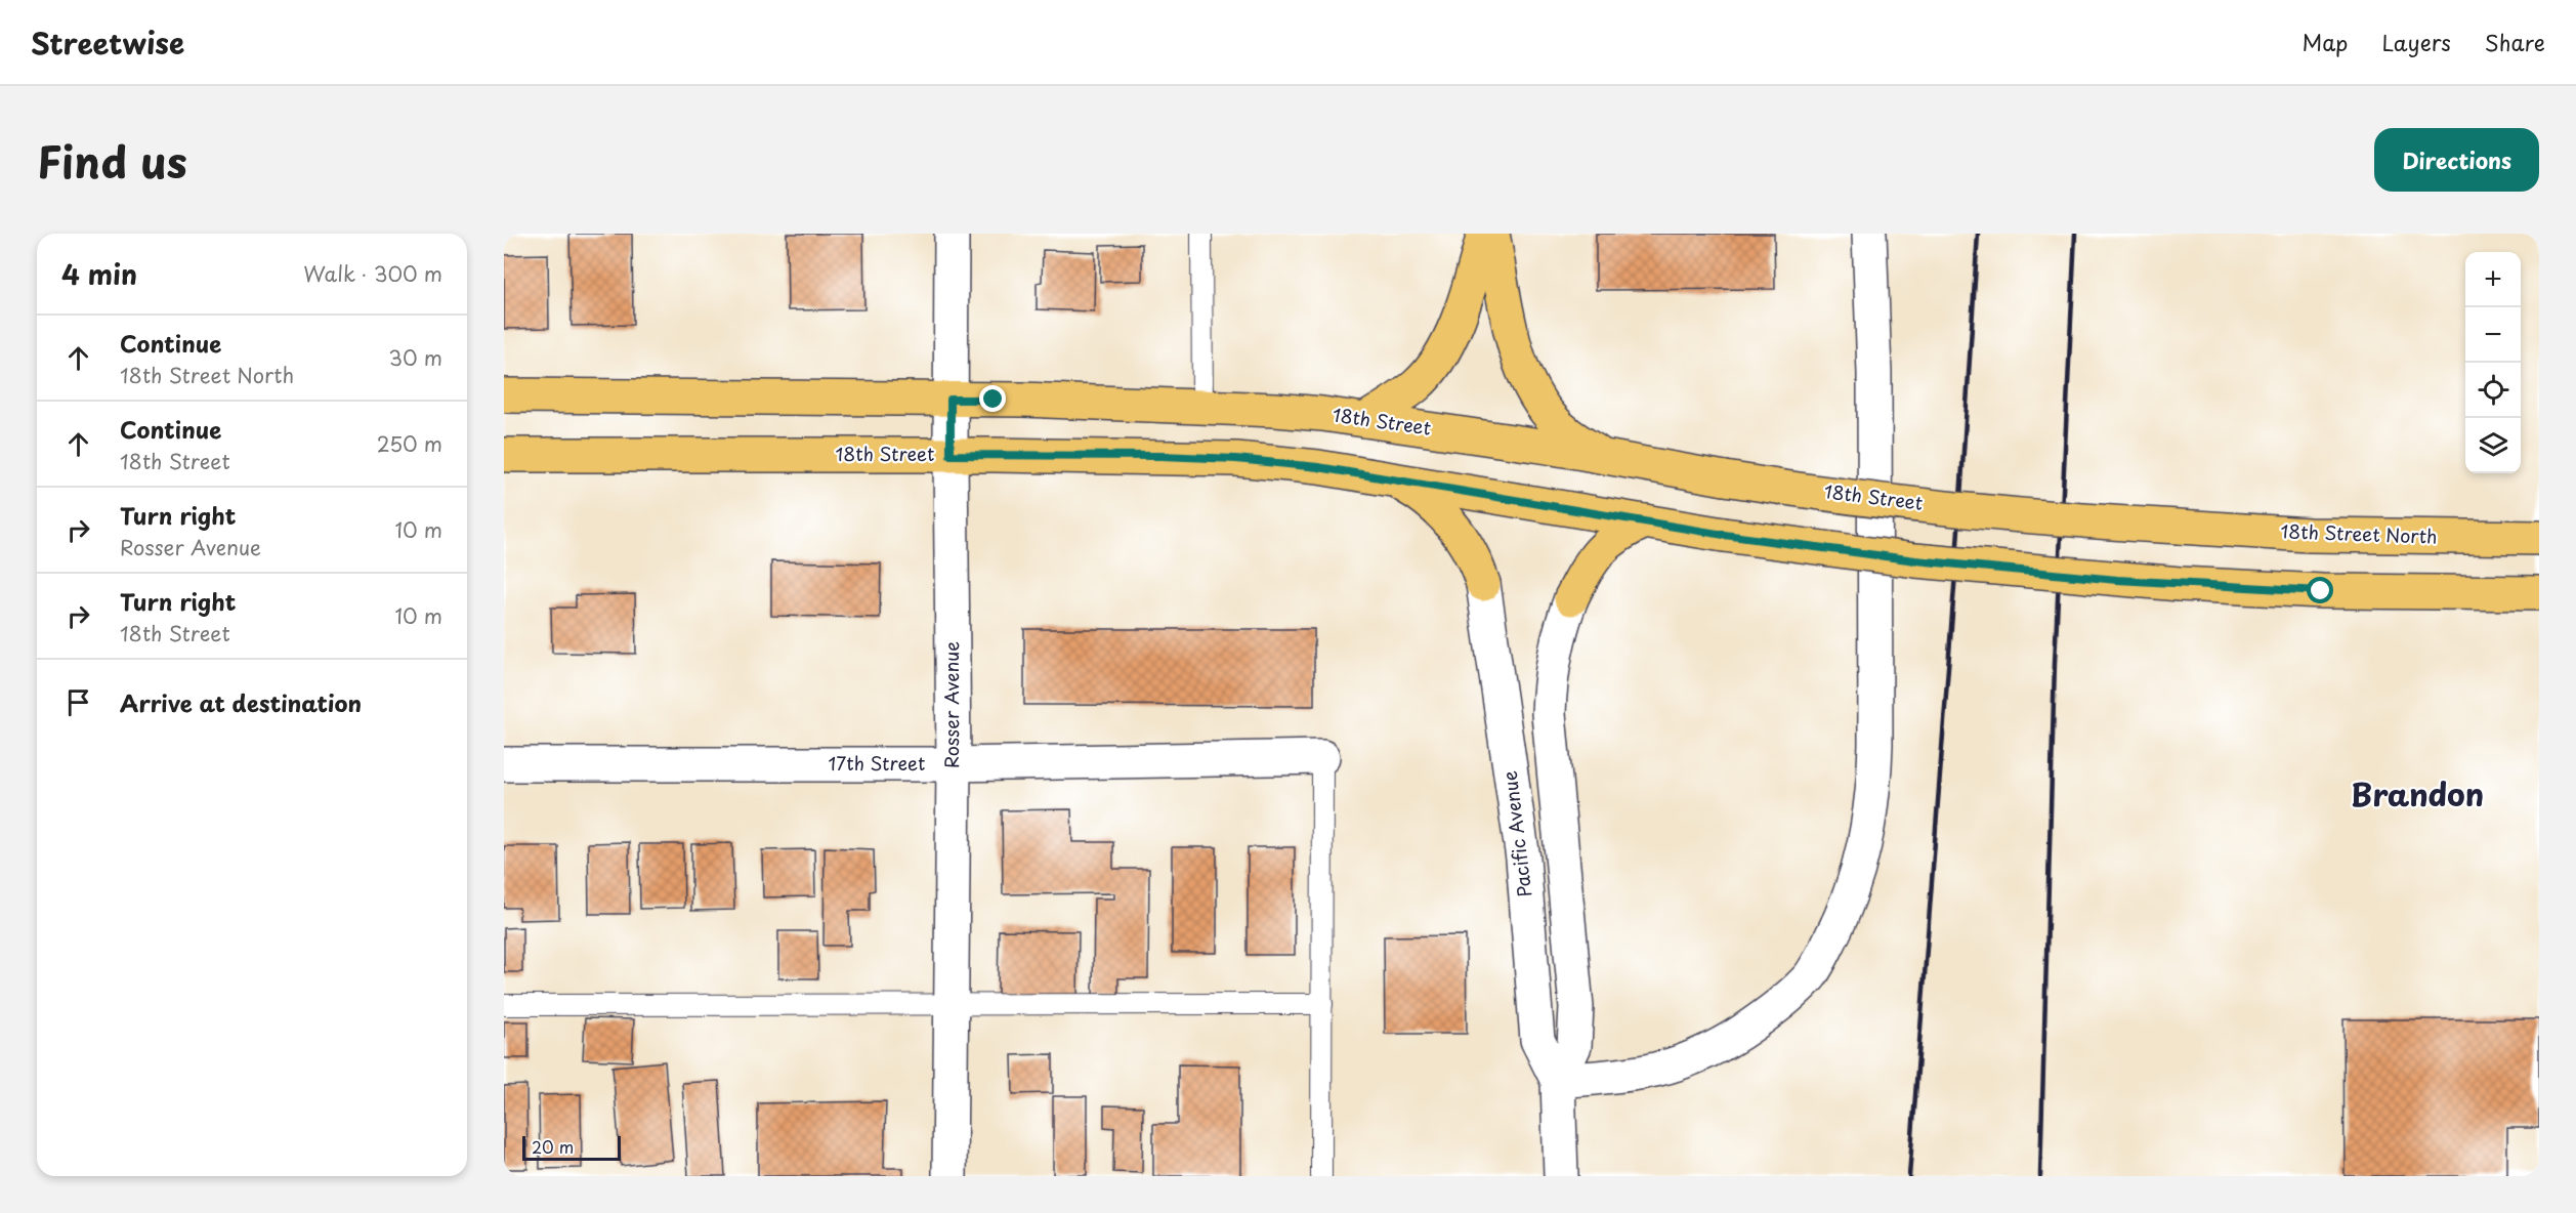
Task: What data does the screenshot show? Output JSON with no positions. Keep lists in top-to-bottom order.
{
  "streets": {
    "main road": ["18th Street", "18th Street North"],
    "street": ["Rosser Avenue", "17th Street", "Pacific Avenue"]
  },
  "crossings": [
    ["18th Street", "18th Street North"],
    ["18th Street", "Rosser Avenue"],
    ["Rosser Avenue", "17th Street"]
  ],
  "districts": ["Brandon"],
  "scale_bar": "20 m",
  "page": {
    "header": "Streetwise",
    "nav": ["Map", "Layers", "Share"],
    "title": "Find us",
    "buttons": "Directions",
    "heading": ["4 min", "Walk · 300 m"],
    "map_buttons": ["+", "−"],
    "list": [
      ["Continue", "18th Street North", "30 m"],
      ["Continue", "18th Street", "250 m"],
      ["Turn right", "Rosser Avenue", "10 m"],
      ["Turn right", "18th Street", "10 m"],
      "Arrive at destination"
    ],
    "scale": "20 m"
  }
}
